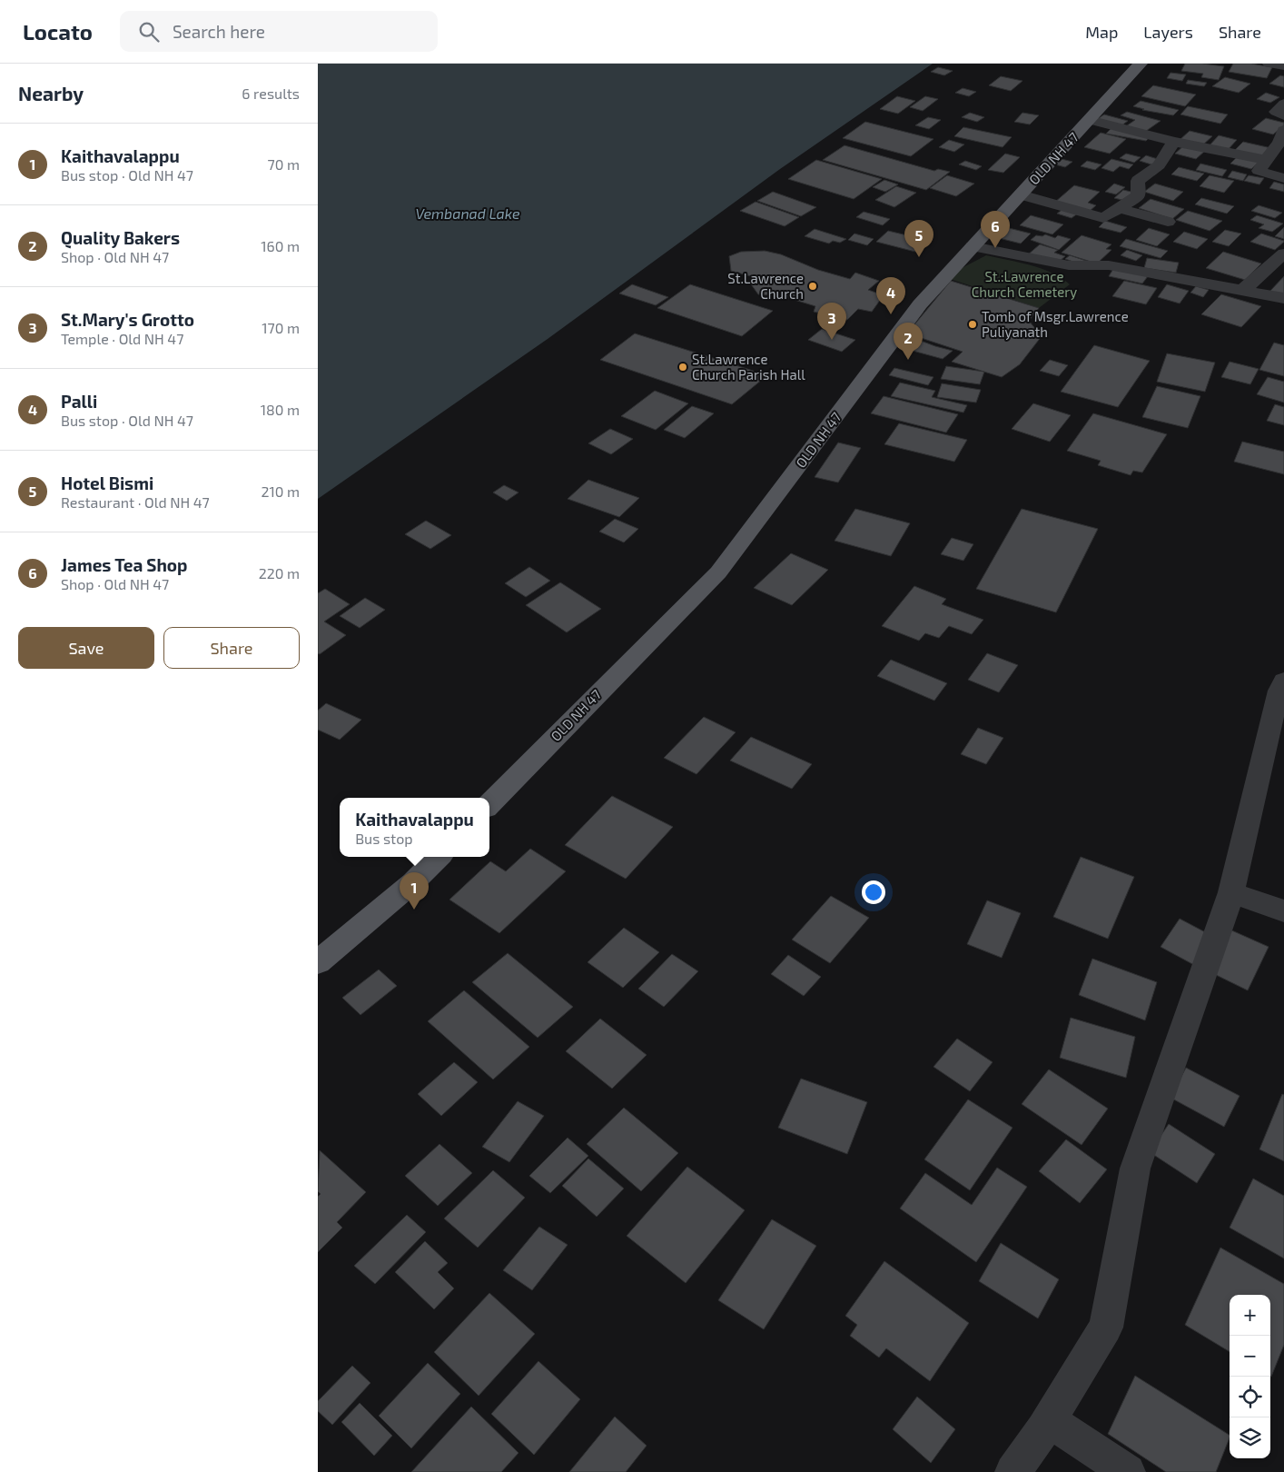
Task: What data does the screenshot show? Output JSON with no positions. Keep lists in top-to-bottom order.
{
  "streets": {
    "main road": ["OLD NH 47"]
  },
  "water": ["Vembanad Lake"],
  "parks": ["St.:Lawrence Church Cemetery"],
  "places": ["St.Lawrence Church", "Tomb of Msgr.Lawrence Puliyanath", "St.Lawrence Church Parish Hall"],
  "page": {
    "header": "Locato",
    "search": "Search here",
    "nav": ["Map", "Layers", "Share"],
    "heading": ["Nearby", "6 results"],
    "list": [
      {
        "mark": "1",
        "name": "Kaithavalappu",
        "note": "Bus stop · Old NH 47",
        "value": "70 m"
      },
      {
        "mark": "2",
        "name": "Quality Bakers",
        "note": "Shop · Old NH 47",
        "value": "160 m"
      },
      {
        "mark": "3",
        "name": "St.Mary's Grotto",
        "note": "Temple · Old NH 47",
        "value": "170 m"
      },
      {
        "mark": "4",
        "name": "Palli",
        "note": "Bus stop · Old NH 47",
        "value": "180 m"
      },
      {
        "mark": "5",
        "name": "Hotel Bismi",
        "note": "Restaurant · Old NH 47",
        "value": "210 m"
      },
      {
        "mark": "6",
        "name": "James Tea Shop",
        "note": "Shop · Old NH 47",
        "value": "220 m"
      }
    ],
    "pins": [
      "6",
      "5",
      "4",
      "3",
      "2",
      "1"
    ],
    "buttons": ["Save", "Share"],
    "popup": ["Kaithavalappu", "Bus stop"],
    "map_buttons": ["+", "−"]
  }
}
